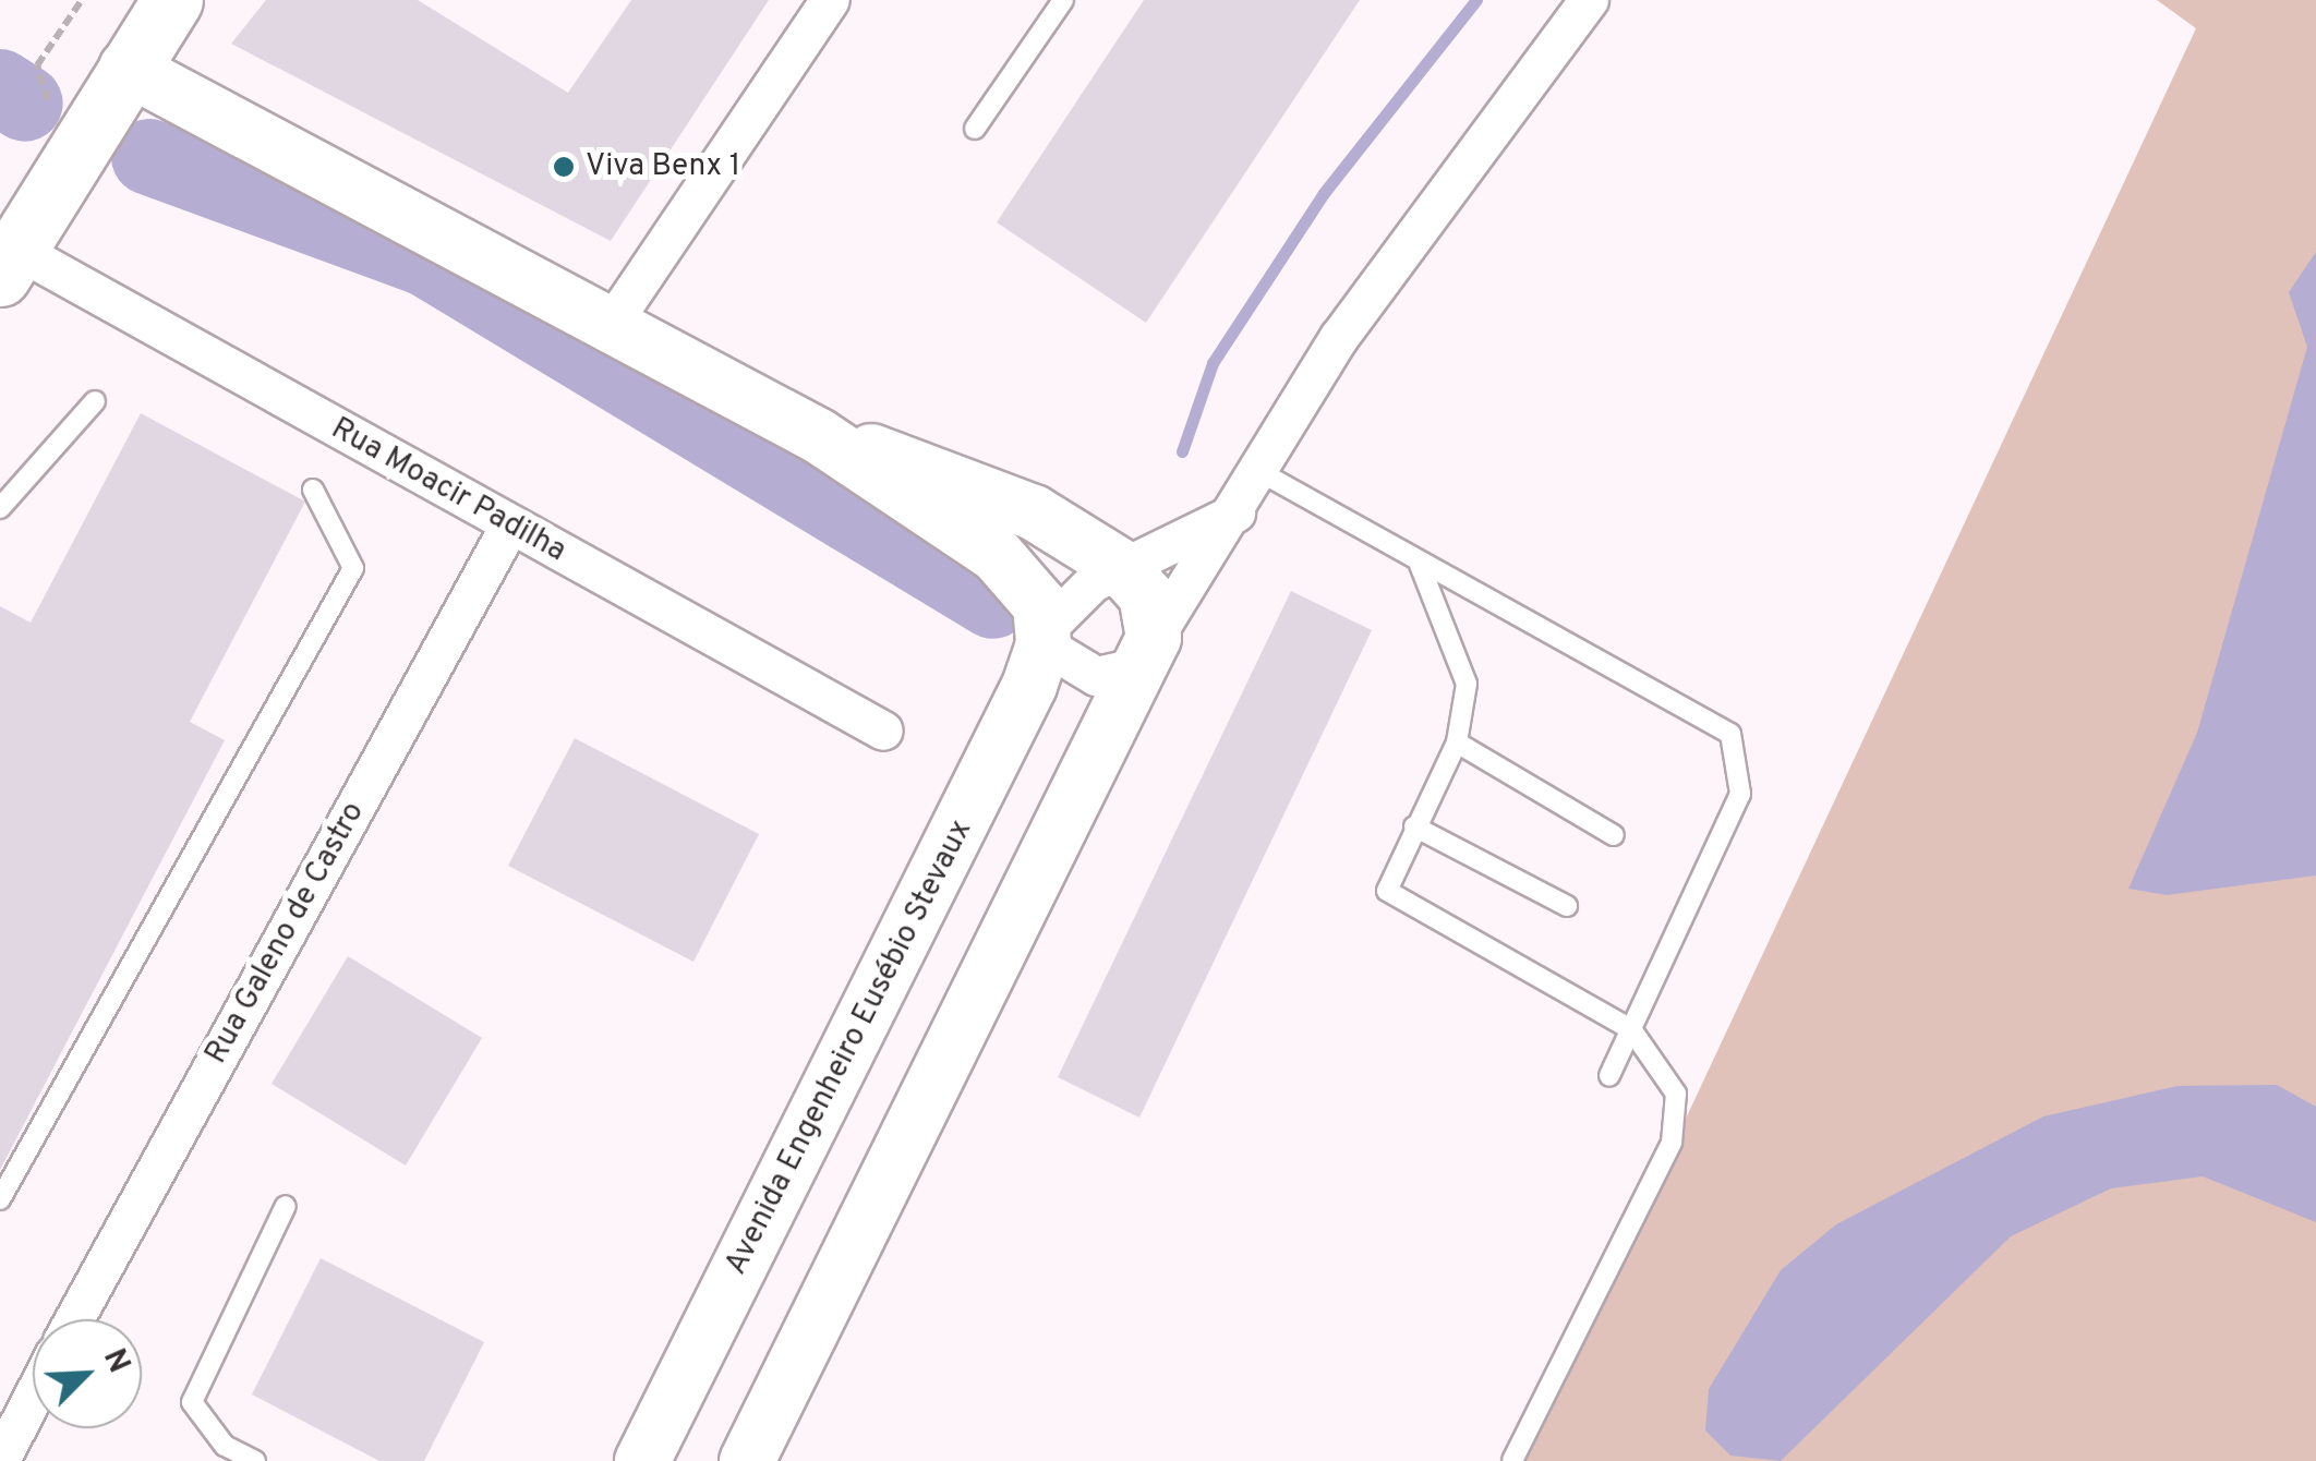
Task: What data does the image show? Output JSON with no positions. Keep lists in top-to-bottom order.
{
  "streets": {
    "main road": ["Avenida Engenheiro Eusébio Stevaux"],
    "street": ["Rua Moacir Padilha", "Rua Galeno de Castro"]
  },
  "crossings": [
    ["Rua Moacir Padilha", "Rua Galeno de Castro"]
  ],
  "places": ["Viva Benx 1"],
  "north": "top right"
}
